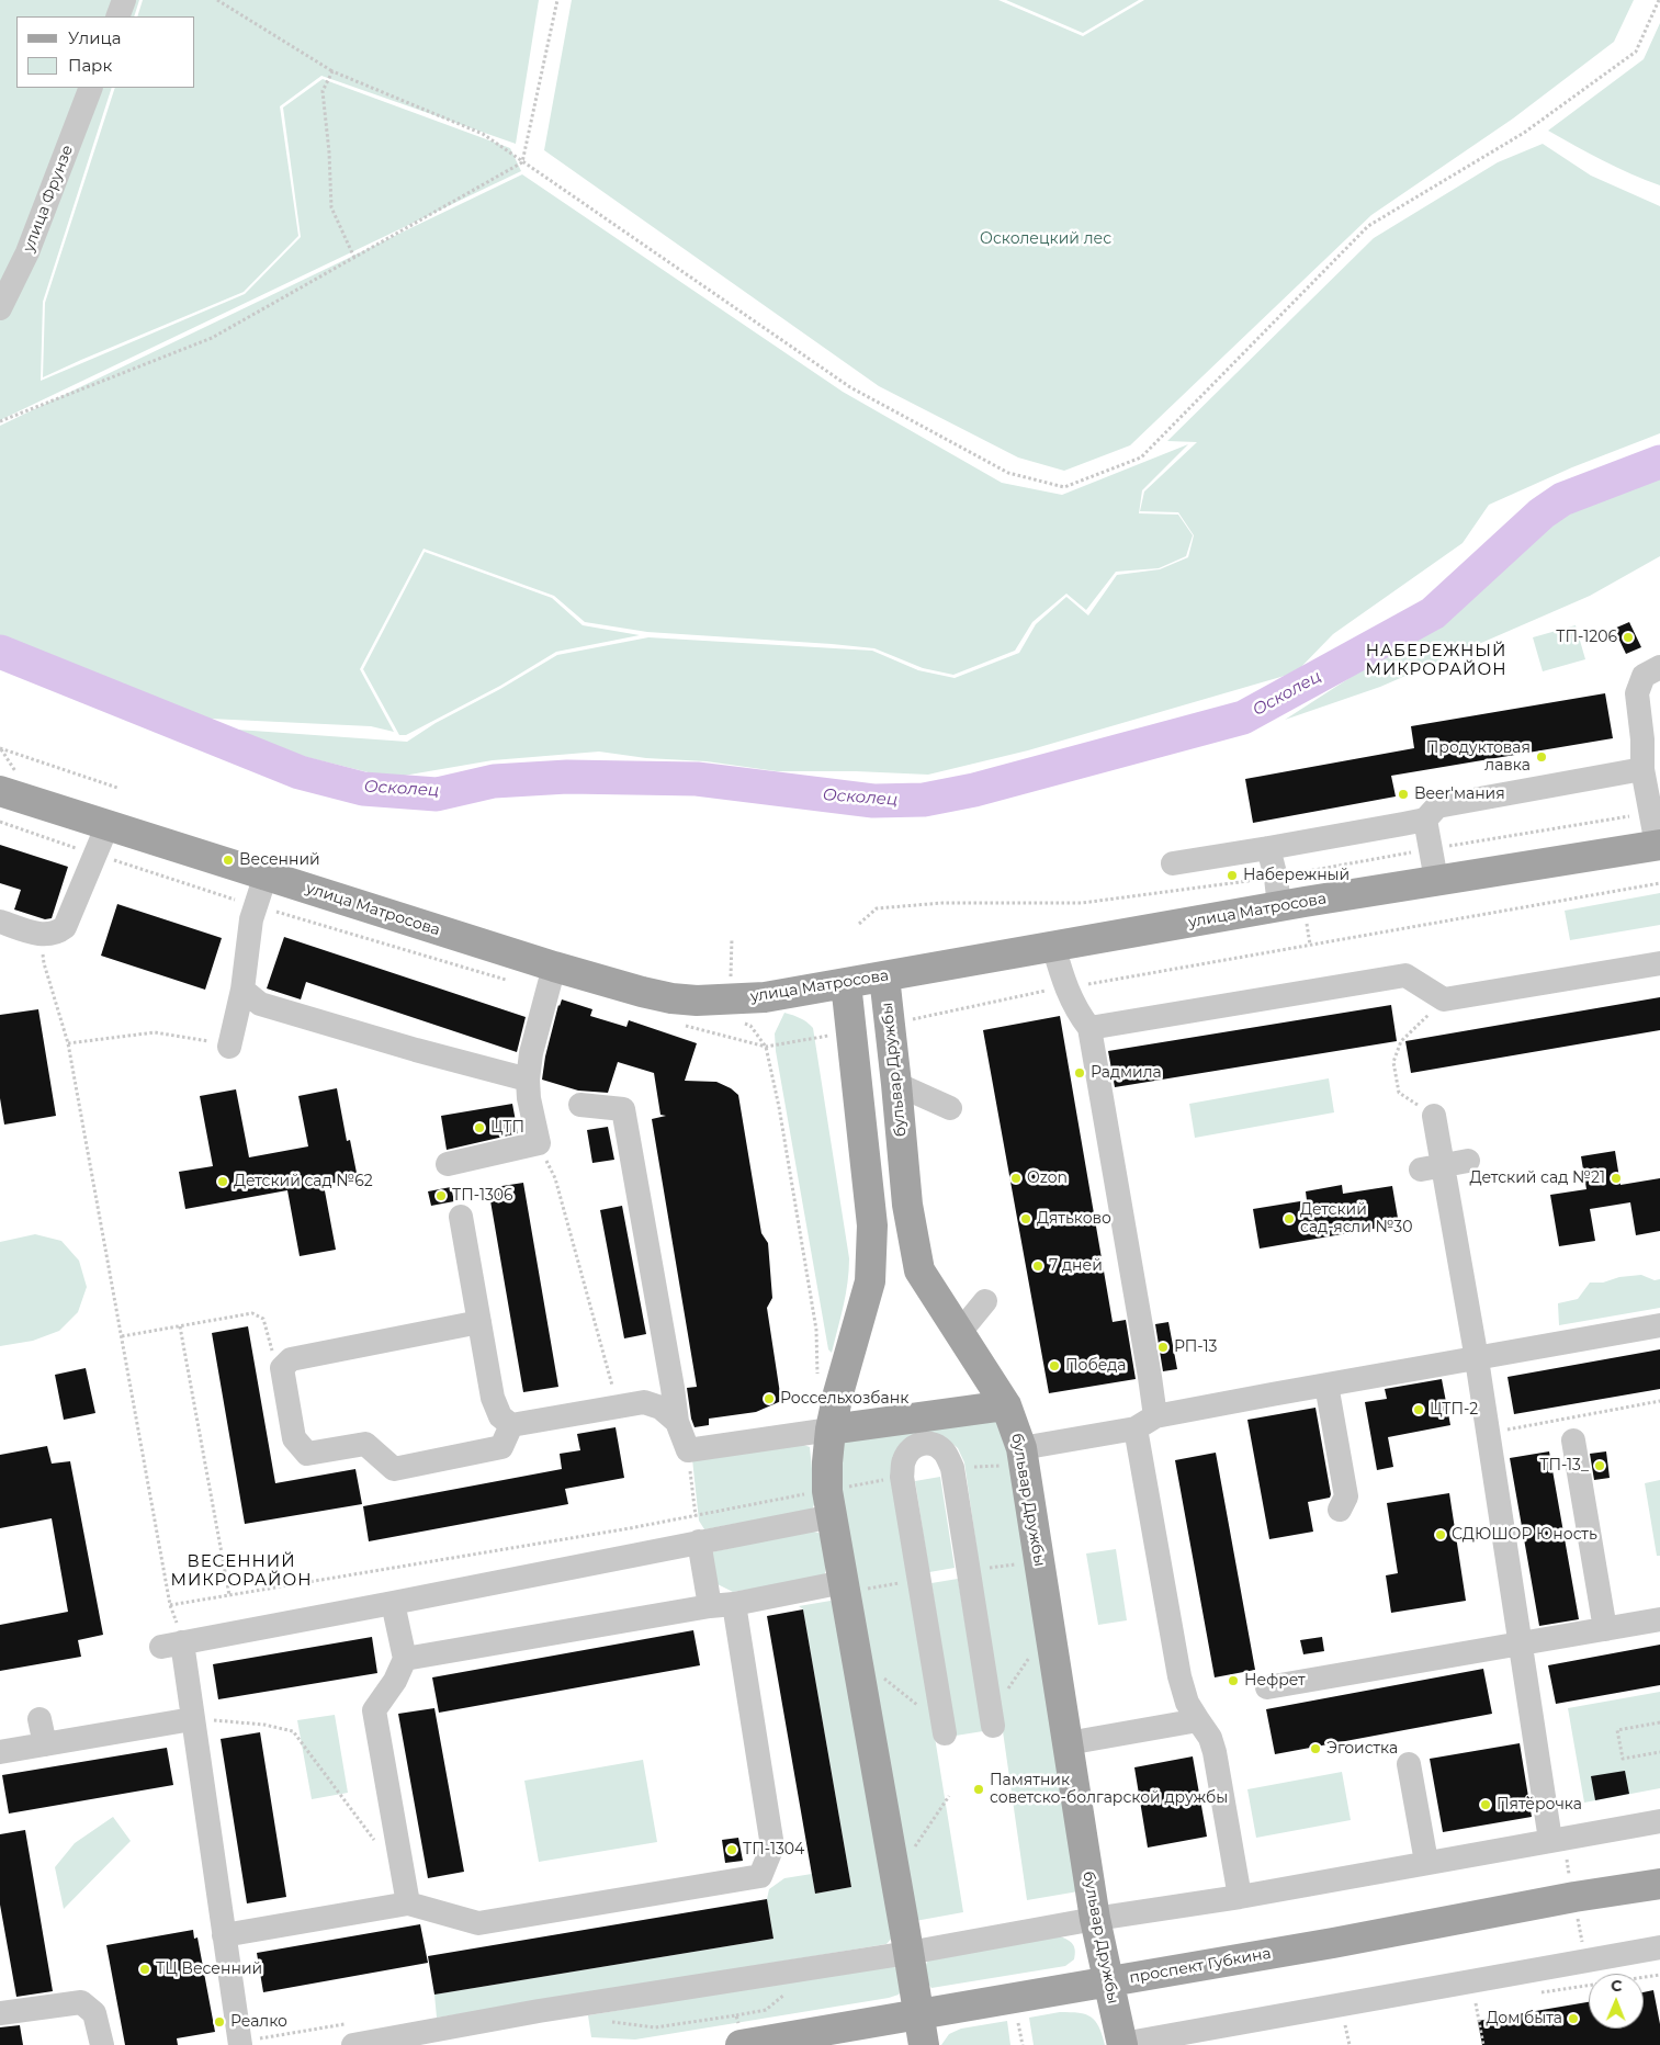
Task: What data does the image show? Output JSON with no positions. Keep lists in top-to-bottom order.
{
  "streets": {
    "main road": ["улица Матросова", "бульвар Дружбы", "проспект Губкина"],
    "street": ["улица Фрунзе"]
  },
  "crossings": [
    ["улица Матросова", "бульвар Дружбы"],
    ["бульвар Дружбы", "проспект Губкина"]
  ],
  "districts": ["НАБЕРЕЖНЫЙ МИКРОРАЙОН", "ВЕСЕННИЙ МИКРОРАЙОН"],
  "water": ["Осколец"],
  "parks": ["Осколецкий лес"],
  "places": [
    "ТП-1206",
    "Продуктовая лавка",
    "Beer'мания",
    "Весенний",
    "Набережный",
    "Радмила",
    "ЦТП",
    "Ozon",
    "Детский сад №21",
    "Детский сад №62",
    "ТП-1306",
    "Дятьково",
    "Детский сад-ясли №30",
    "7 дней",
    "РП-13",
    "Победа",
    "Россельхозбанк",
    "ЦТП-2",
    "ТП-13_",
    "СДЮШОР Юность",
    "Нефрет",
    "Эгоистка",
    "Памятник советско-болгарской дружбы",
    "Пятёрочка",
    "ТП-1304",
    "ТЦ Весенний",
    "Дом быта",
    "Реалко"
  ],
  "legend": ["Улица", "Парк"],
  "north": "top"
}
